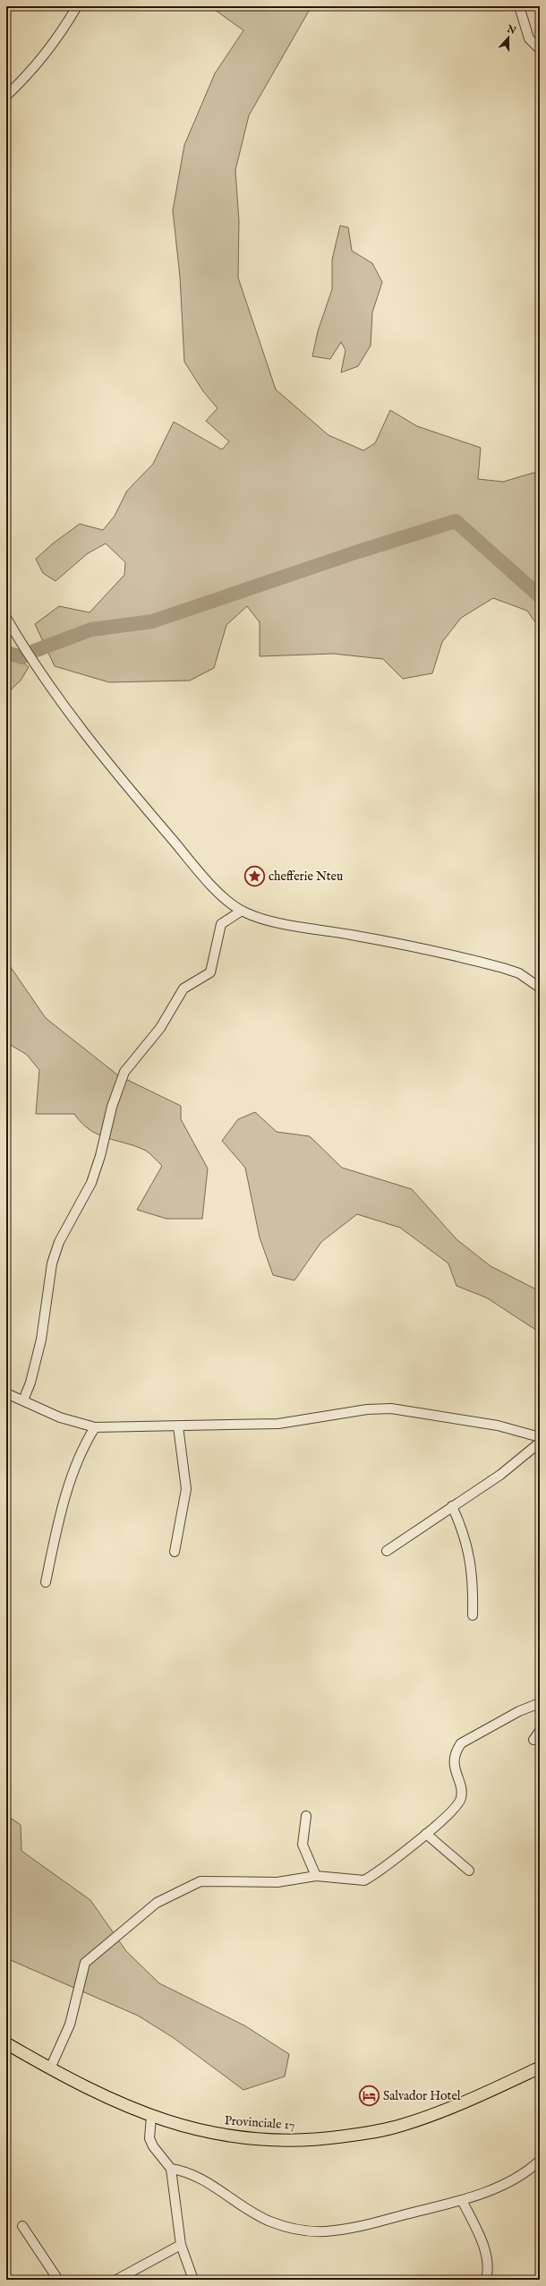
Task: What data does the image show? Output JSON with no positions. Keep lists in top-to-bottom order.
{
  "streets": {
    "main road": ["Provinciale 17"]
  },
  "places": {
    "place": ["chefferie Nteu"],
    "hotel": ["Salvador Hotel"]
  },
  "north": "top"
}
